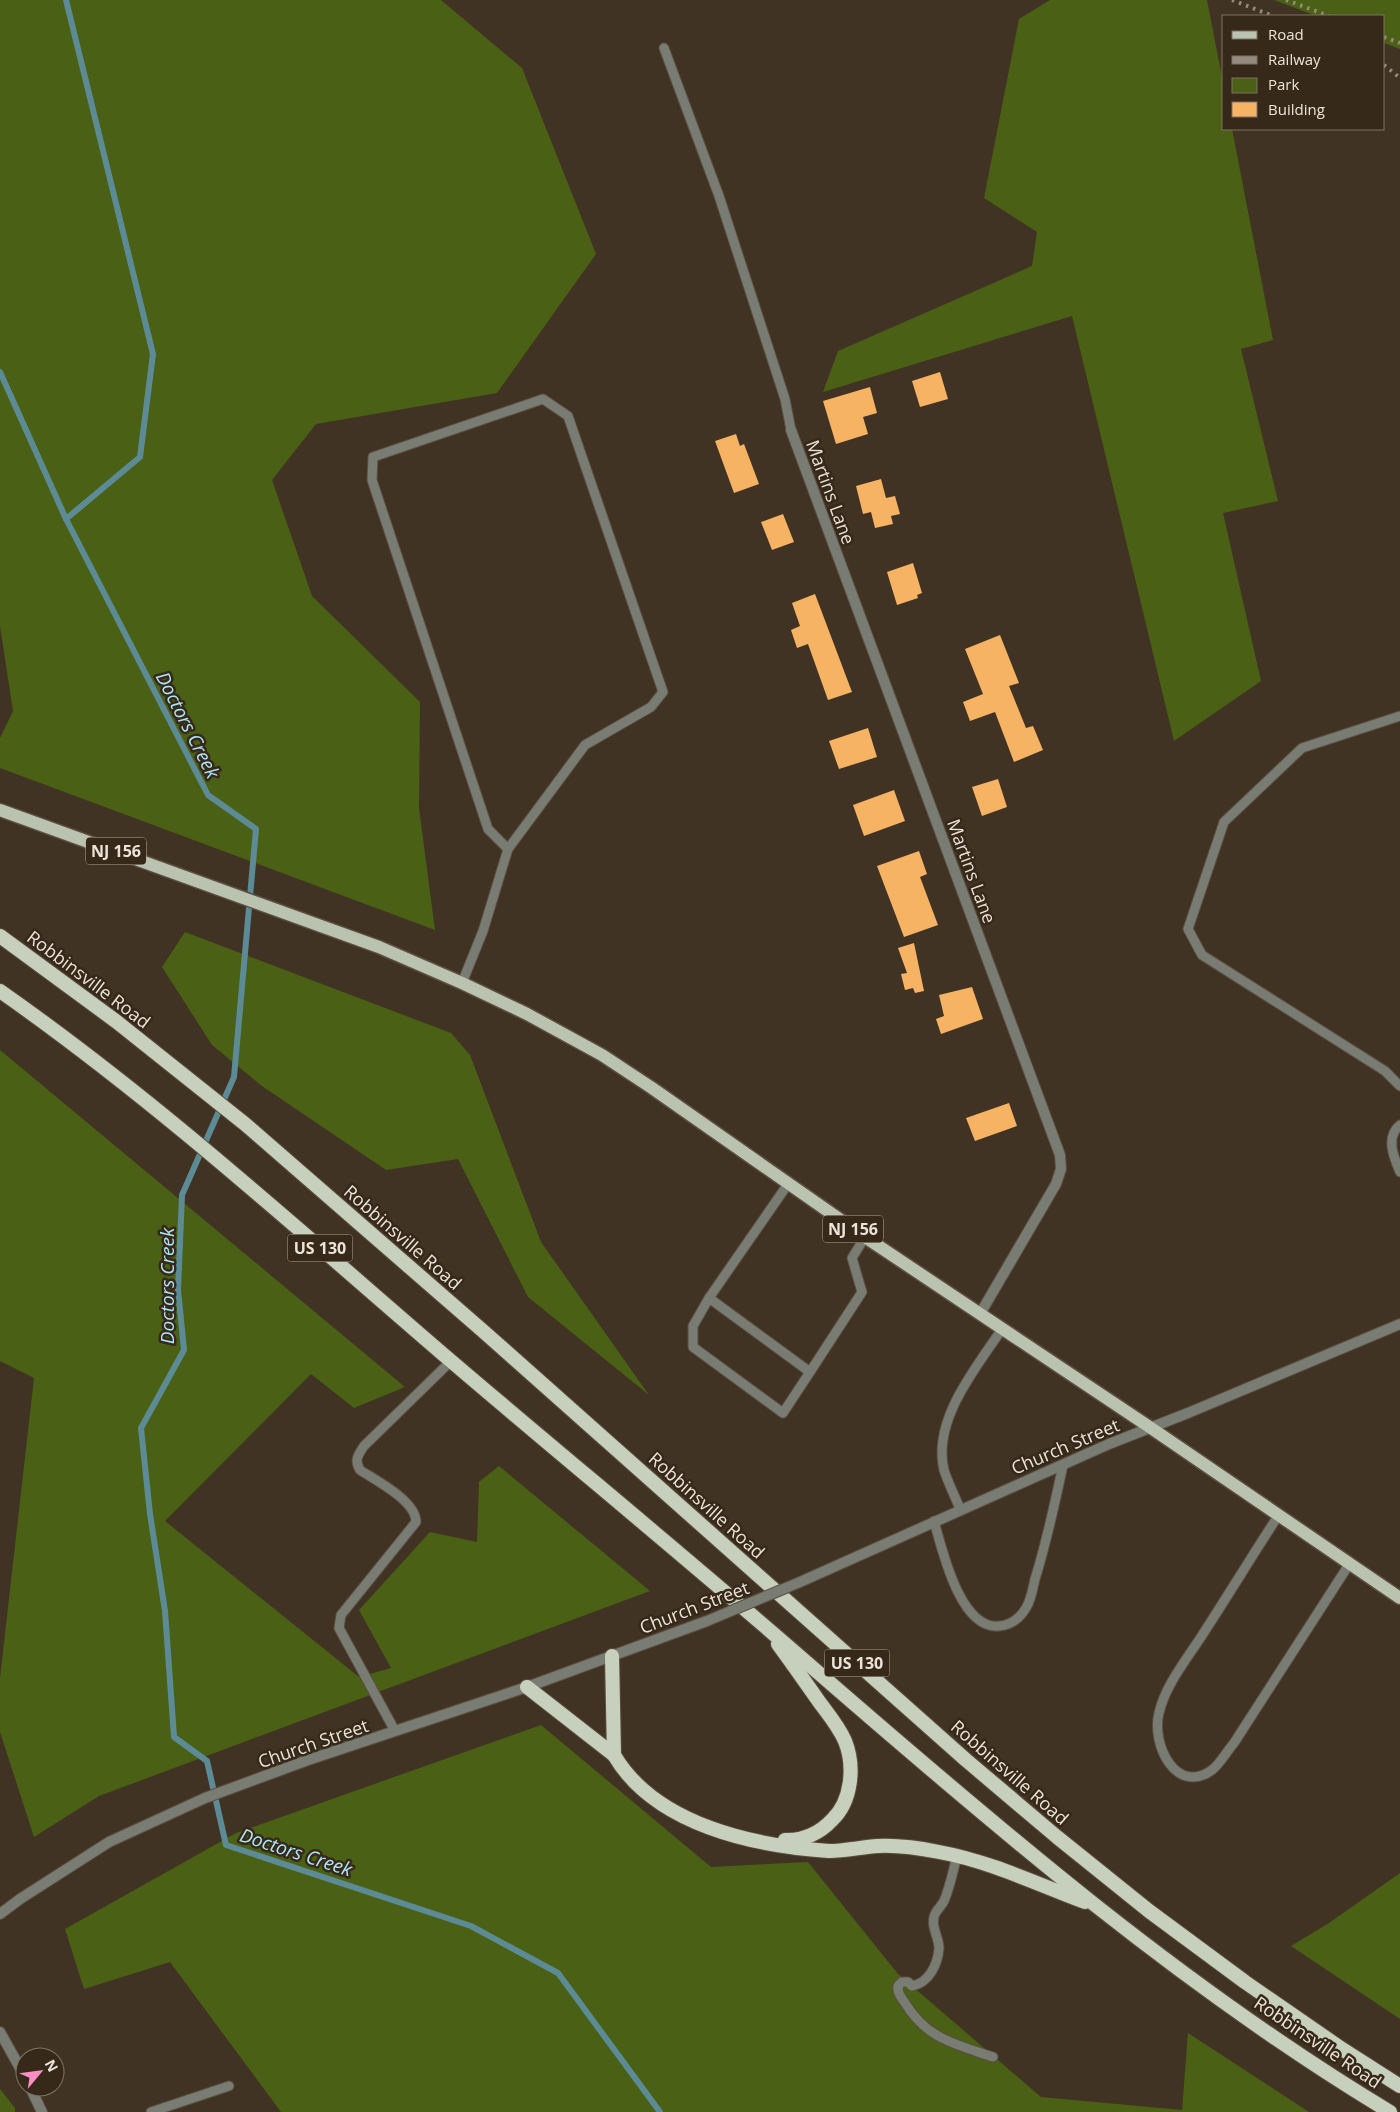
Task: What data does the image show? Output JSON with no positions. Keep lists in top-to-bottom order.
{
  "streets": {
    "highway": ["Robbinsville Road", "US 130"],
    "main road": ["NJ 156"],
    "street": ["Martins Lane", "Church Street"]
  },
  "crossings": [
    ["Martins Lane", "NJ 156"],
    ["NJ 156", "Church Street"]
  ],
  "water": ["Doctors Creek"],
  "legend": [
    "Road",
    "Railway",
    "Park",
    "Building"
  ],
  "north": "top right"
}
